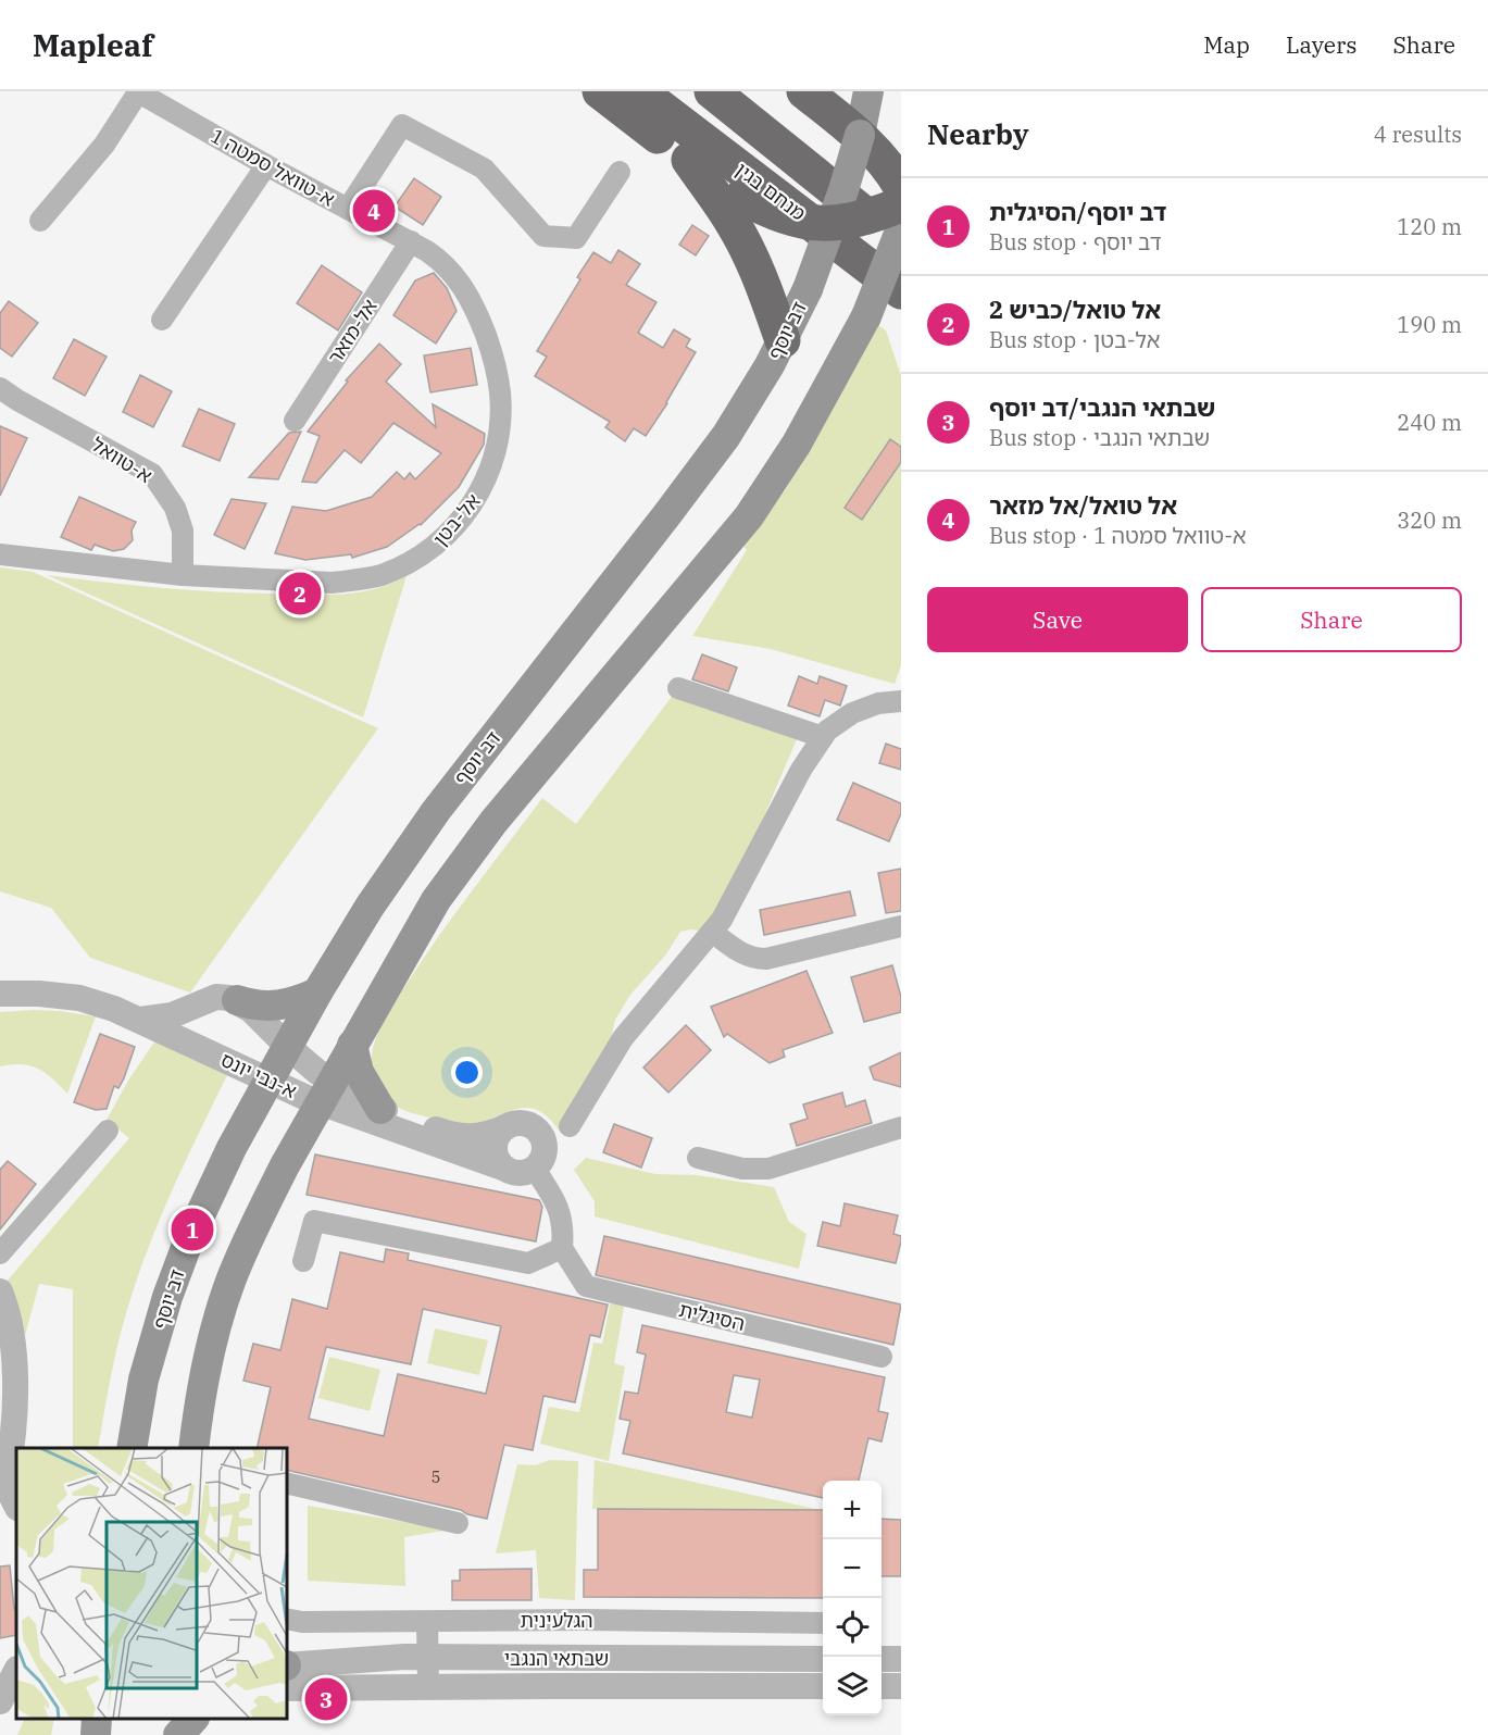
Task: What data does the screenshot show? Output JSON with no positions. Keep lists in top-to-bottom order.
{
  "streets": {
    "highway": ["מנחם בגין"],
    "main road": ["דב יוסף"],
    "street": [
      "א-טוואל סמטה 1",
      "אל-מזאר",
      "א-טוואל",
      "אל-בטן",
      "א-נבי יונס",
      "הסיגלית",
      "הגלעינית",
      "שבתאי הנגבי"
    ]
  },
  "crossings": [
    ["א-טוואל סמטה 1", "אל-מזאר"],
    ["א-טוואל סמטה 1", "אל-בטן"],
    ["דב יוסף", "א-נבי יונס"],
    ["אל-מזאר", "אל-בטן"],
    ["א-טוואל", "אל-בטן"]
  ],
  "house_numbers": ["5"],
  "page": {
    "header": "Mapleaf",
    "nav": ["Map", "Layers", "Share"],
    "heading": ["Nearby", "4 results"],
    "list": [
      {
        "mark": "1",
        "name": "דב יוסף/הסיגלית",
        "note": "Bus stop · דב יוסף",
        "value": "120 m"
      },
      {
        "mark": "2",
        "name": "אל טואל/כביש 2",
        "note": "Bus stop · אל-בטן",
        "value": "190 m"
      },
      {
        "mark": "3",
        "name": "שבתאי הנגבי/דב יוסף",
        "note": "Bus stop · שבתאי הנגבי",
        "value": "240 m"
      },
      {
        "mark": "4",
        "name": "אל טואל/אל מזאר",
        "note": "Bus stop · א-טוואל סמטה 1",
        "value": "320 m"
      }
    ],
    "pins": [
      "4",
      "2",
      "1",
      "3"
    ],
    "buttons": ["Save", "Share"],
    "map_buttons": ["+", "−"]
  }
}
